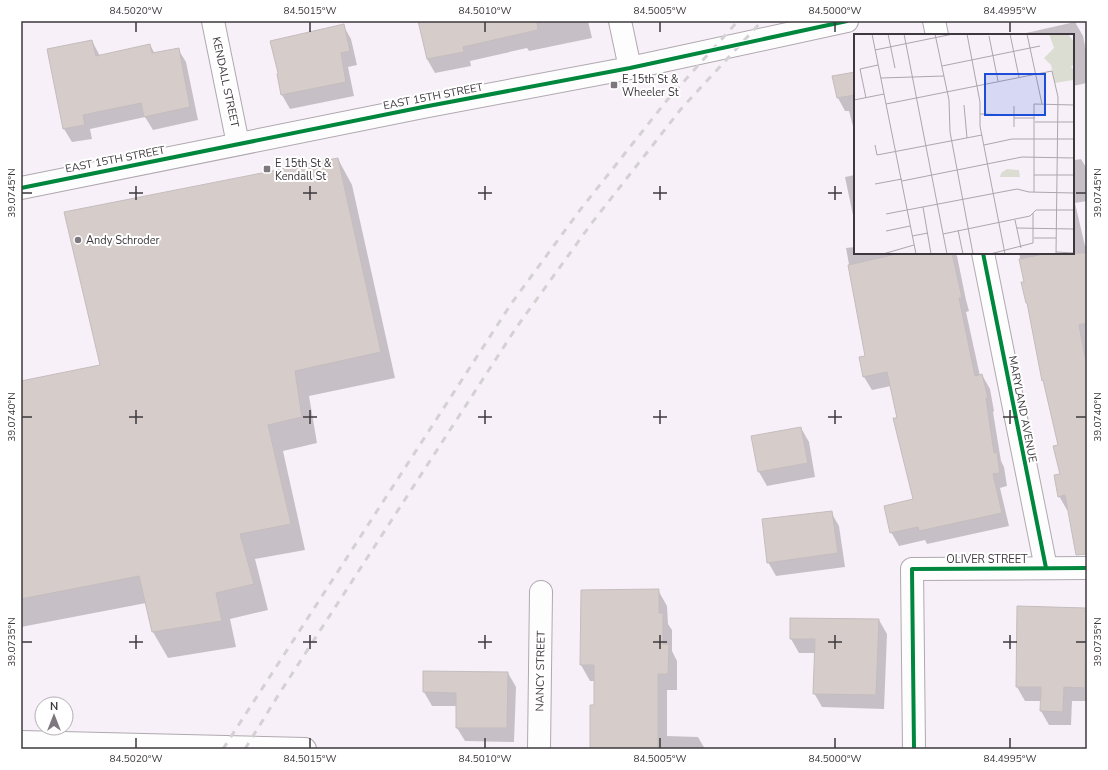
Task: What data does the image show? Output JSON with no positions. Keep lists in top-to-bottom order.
{
  "streets": {
    "street": [
      "KENDALL STREET",
      "EAST 15TH STREET",
      "MARYLAND AVENUE",
      "OLIVER STREET",
      "NANCY STREET"
    ]
  },
  "crossings": [
    ["KENDALL STREET", "EAST 15TH STREET"],
    ["MARYLAND AVENUE", "OLIVER STREET"]
  ],
  "places": {
    "transit": ["E 15th St & Wheeler St", "E 15th St & Kendall St"],
    "other": ["Andy Schroder"]
  },
  "north": "top",
  "coordinates": [
    "84.5020°W",
    "84.5015°W",
    "84.5010°W",
    "84.5005°W",
    "84.5000°W",
    "84.4995°W",
    "39.0745°N",
    "39.0740°N",
    "39.0735°N"
  ]
}
